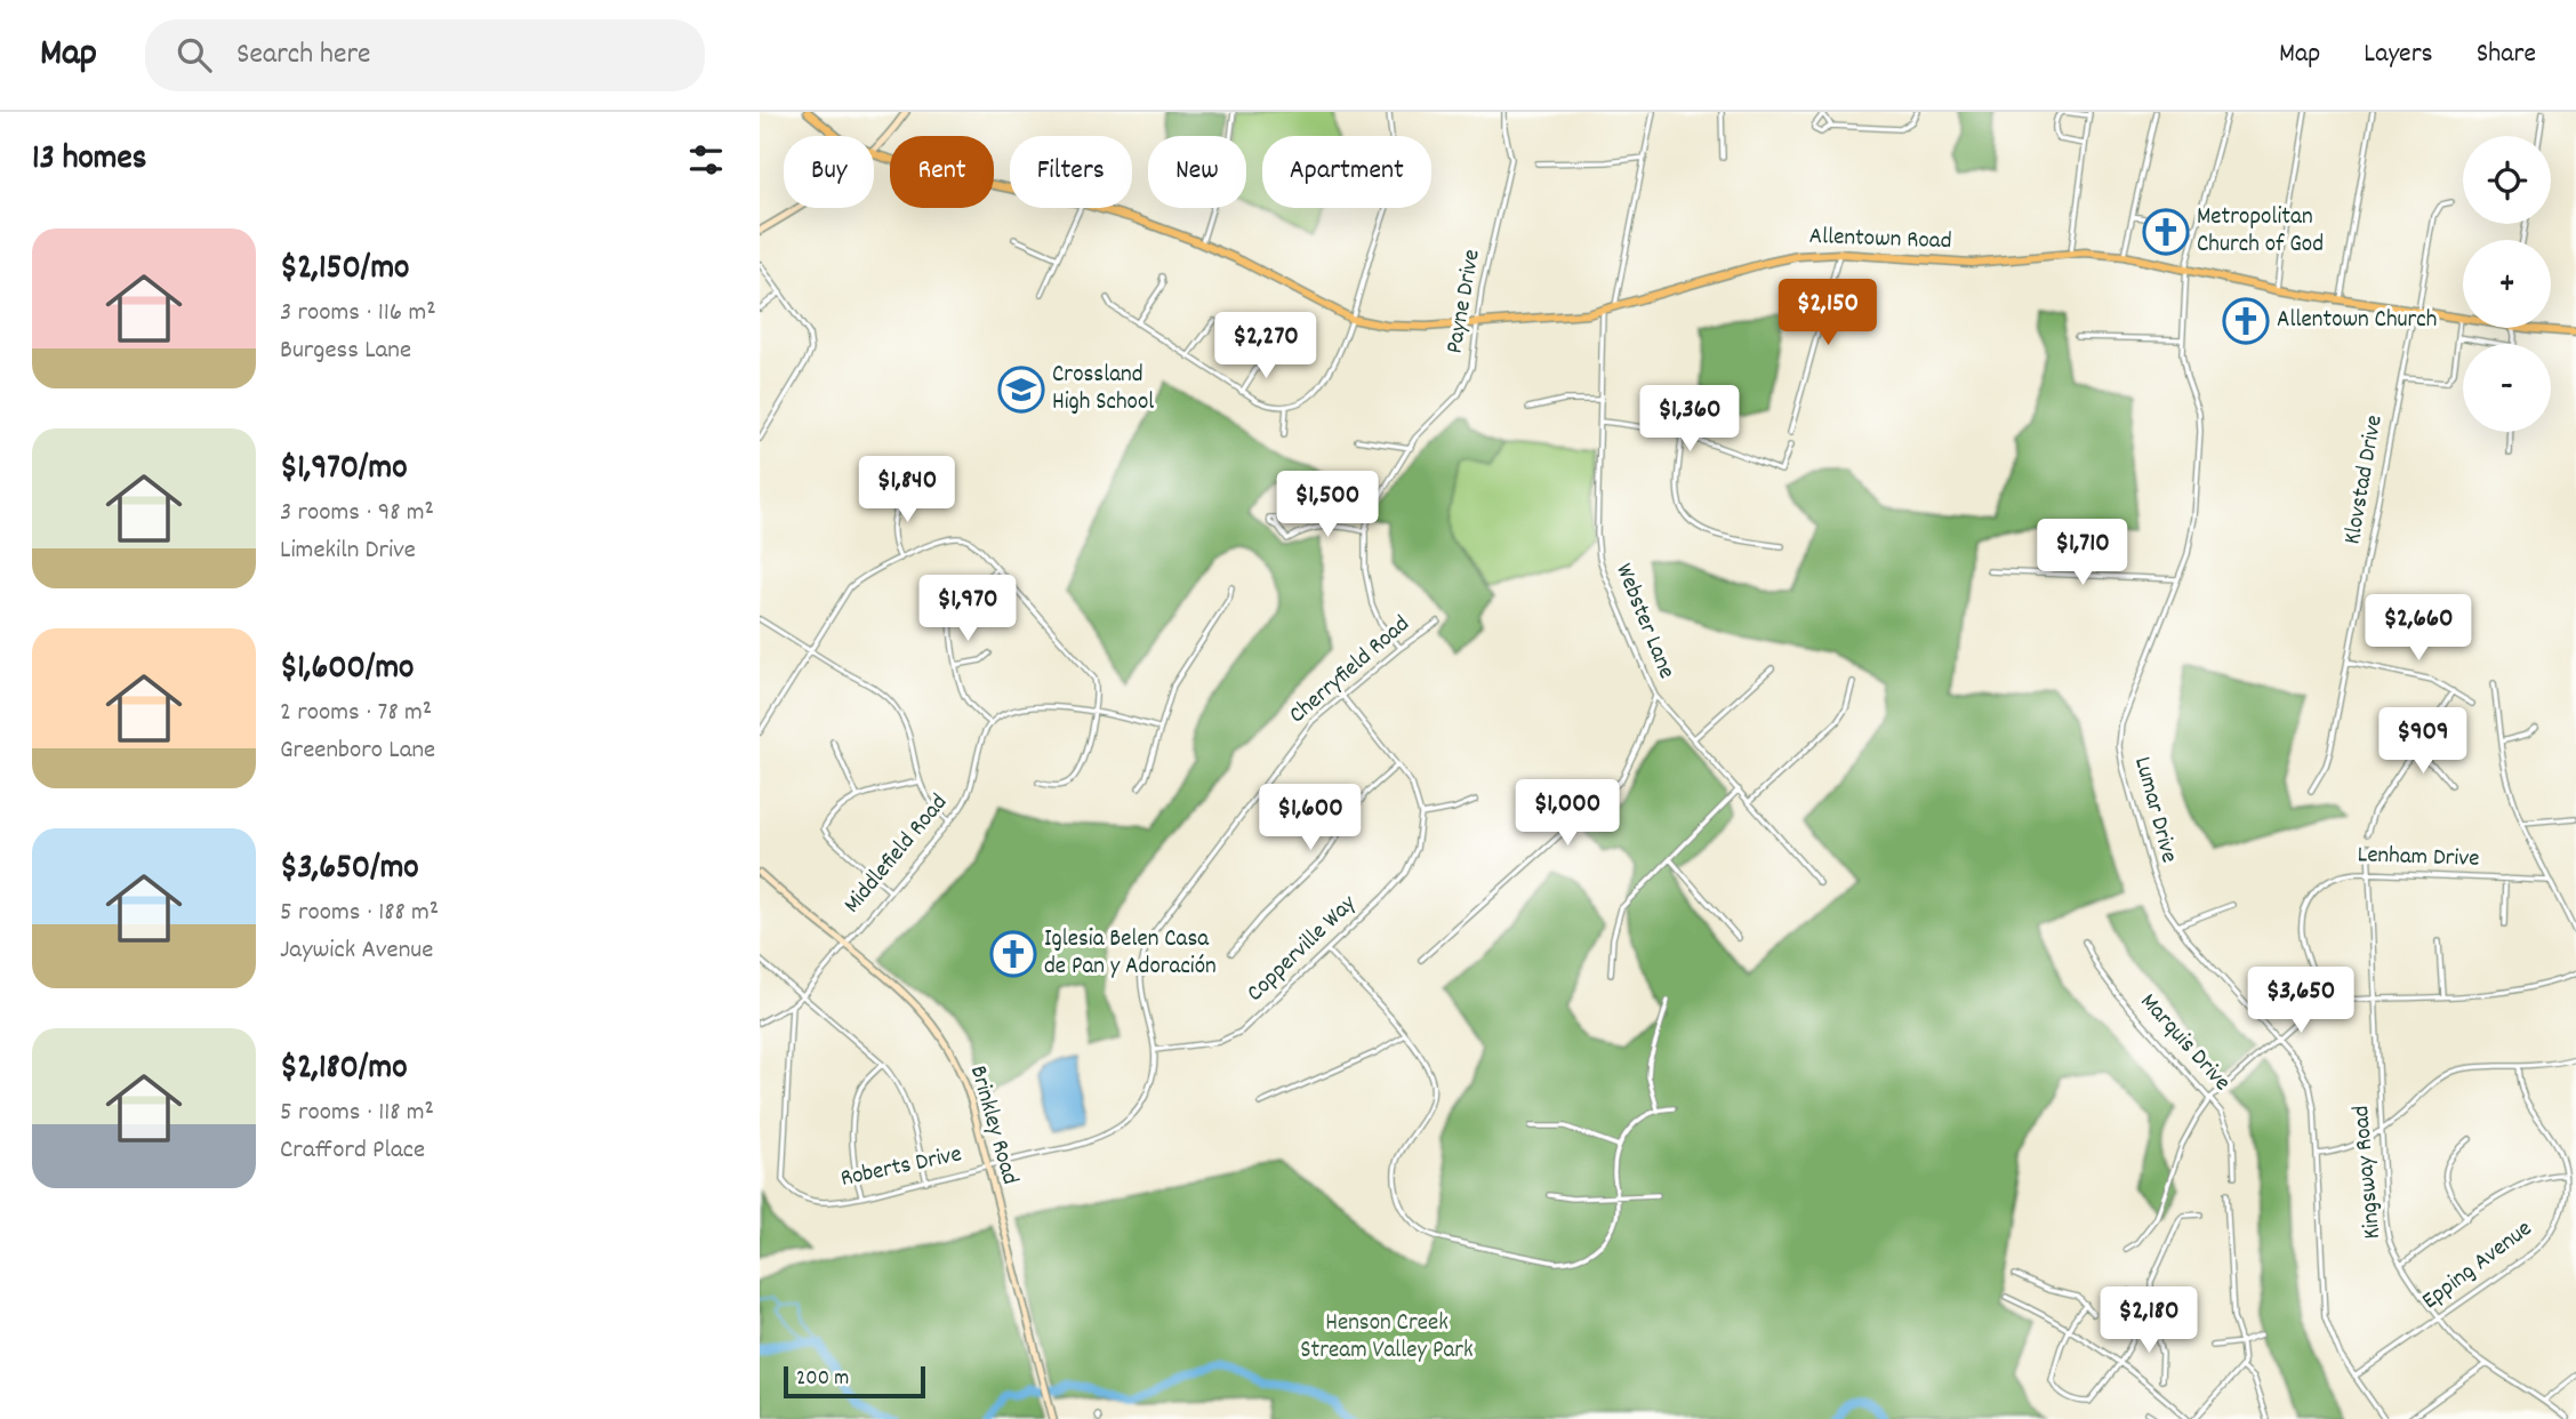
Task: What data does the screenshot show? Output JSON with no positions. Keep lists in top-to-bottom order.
{
  "streets": {
    "main road": ["Allentown Road", "Brinkley Road"],
    "street": [
      "Payne Drive",
      "Klovstad Drive",
      "Webster Lane",
      "Cherryfield Road",
      "Lumar Drive",
      "Middlefield Road",
      "Lenham Drive",
      "Copperville Way",
      "Marquis Drive",
      "Roberts Drive",
      "Kingsway Road",
      "Epping Avenue"
    ]
  },
  "crossings": [
    ["Allentown Road", "Payne Drive"],
    ["Allentown Road", "Klovstad Drive"],
    ["Allentown Road", "Webster Lane"],
    ["Allentown Road", "Lumar Drive"],
    ["Payne Drive", "Cherryfield Road"],
    ["Cherryfield Road", "Copperville Way"],
    ["Cherryfield Road", "Brinkley Road"],
    ["Cherryfield Road", "Roberts Drive"],
    ["Lumar Drive", "Epping Avenue"],
    ["Middlefield Road", "Brinkley Road"],
    ["Middlefield Road", "Roberts Drive"],
    ["Lenham Drive", "Kingsway Road"],
    ["Brinkley Road", "Roberts Drive"],
    ["Kingsway Road", "Epping Avenue"]
  ],
  "parks": ["Henson Creek Stream Valley Park"],
  "places": {
    "church": ["Metropolitan Church of God", "Allentown Church", "Iglesia Belen Casa de Pan y Adoración"],
    "school or university": ["Crossland High School"]
  },
  "scale_bar": "200 m",
  "page": {
    "header": "Map",
    "search": "Search here",
    "nav": ["Map", "Layers", "Share"],
    "heading": "13 homes",
    "map_buttons": ["+", "−"],
    "chip": [
      "Buy",
      "Rent",
      "Filters",
      "New",
      "Apartment"
    ],
    "list": [
      {
        "name": "$2,150/mo",
        "note": "3 rooms · 116 m² · Burgess Lane"
      },
      {
        "name": "$1,970/mo",
        "note": "3 rooms · 98 m² · Limekiln Drive"
      },
      {
        "name": "$1,600/mo",
        "note": "2 rooms · 78 m² · Greenboro Lane"
      },
      {
        "name": "$3,650/mo",
        "note": "5 rooms · 188 m² · Jaywick Avenue"
      },
      {
        "name": "$2,180/mo",
        "note": "5 rooms · 118 m² · Crafford Place"
      }
    ],
    "price": [
      "$2,150",
      "$2,270",
      "$1,360",
      "$1,840",
      "$1,500",
      "$1,710",
      "$1,970",
      "$2,660",
      "$909",
      "$1,000",
      "$1,600",
      "$3,650",
      "$2,180"
    ],
    "scale": "200 m"
  }
}
